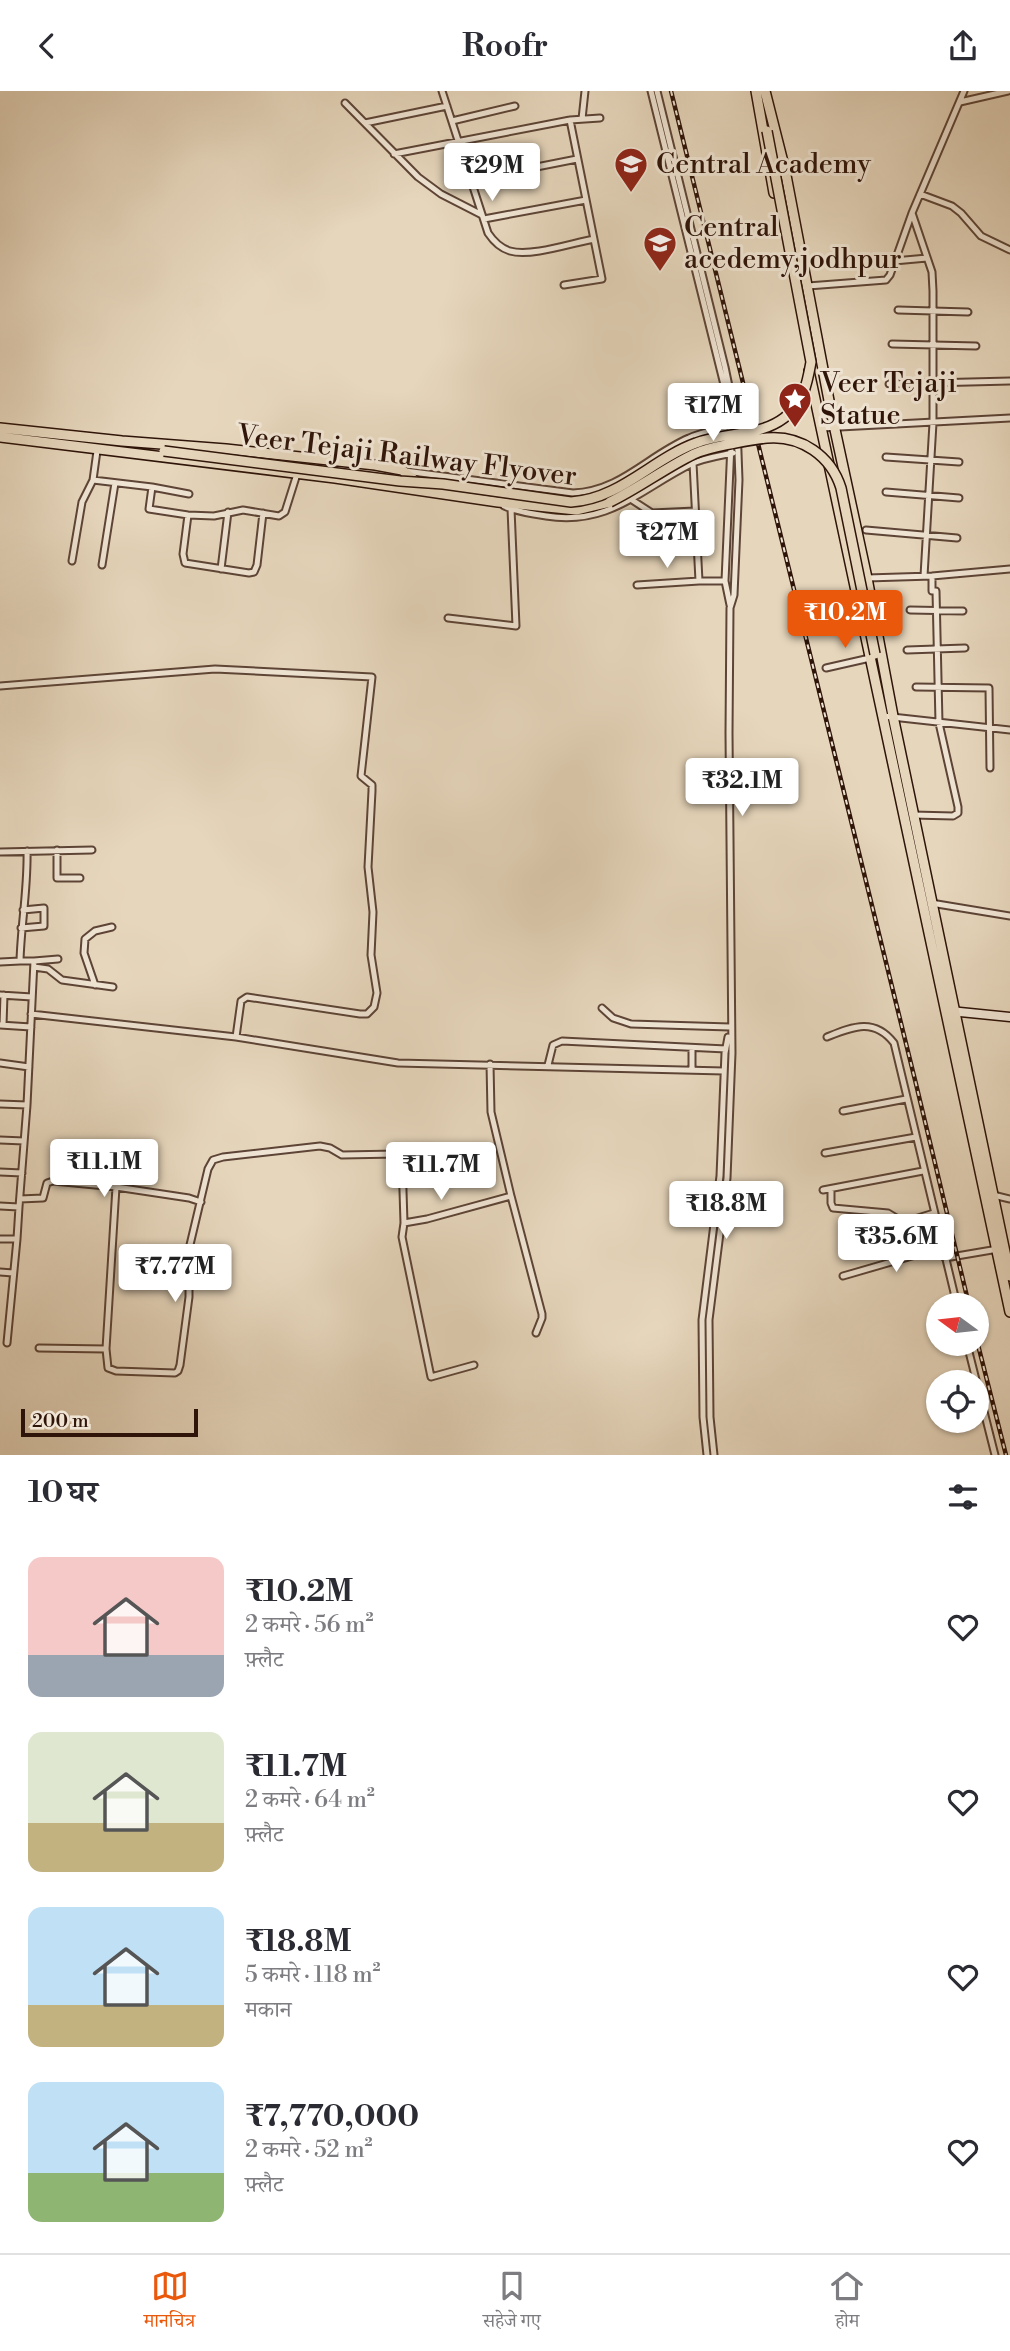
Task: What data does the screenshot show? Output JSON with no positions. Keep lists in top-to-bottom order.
{
  "streets": {
    "main road": ["Veer Tejaji Railway Flyover"]
  },
  "places": {
    "school or university": ["Central Academy", "Central acedemy,jodhpur"],
    "place": ["Veer Tejaji Statue"]
  },
  "scale_bar": "200 m",
  "north": "left",
  "page": {
    "header": "Roofr",
    "price": [
      "₹29M",
      "₹17M",
      "₹27M",
      "₹10.2M",
      "₹32.1M",
      "₹11.1M",
      "₹11.7M",
      "₹18.8M",
      "₹35.6M",
      "₹7.77M"
    ],
    "scale": "200 m",
    "heading": "10 घर",
    "list": [
      {
        "name": "₹10.2M",
        "note": "2 कमरे · 56 m² · फ़्लैट"
      },
      {
        "name": "₹11.7M",
        "note": "2 कमरे · 64 m² · फ़्लैट"
      },
      {
        "name": "₹18.8M",
        "note": "5 कमरे · 118 m² · मकान"
      },
      {
        "name": "₹7,770,000",
        "note": "2 कमरे · 52 m² · फ़्लैट"
      }
    ],
    "tabs": ["मानचित्र", "सहेजे गए", "होम"]
  }
}
